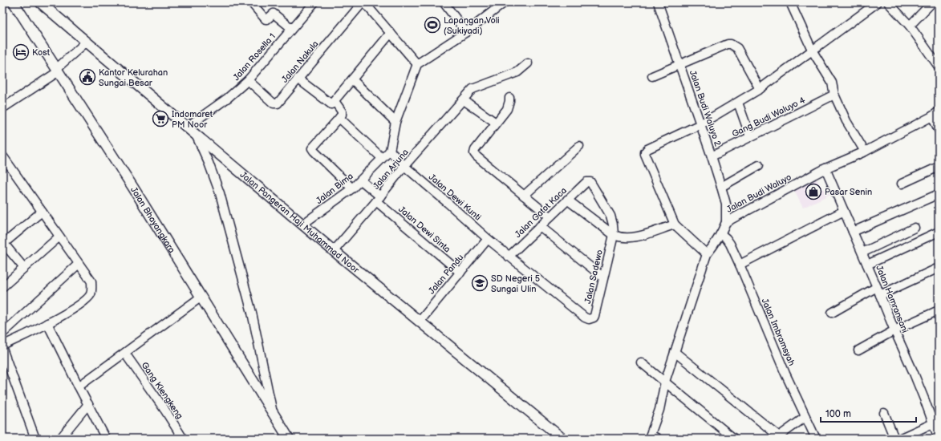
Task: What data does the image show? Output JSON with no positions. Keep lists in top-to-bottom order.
{
  "streets": {
    "main road": ["Jalan Bhayangkara", "Jalan Pangeran Haji Muhammad Noor"],
    "street": [
      "Jalan Rosella 1",
      "Jalan Nakula",
      "Jalan Budi Waluyo 2",
      "Gang Budi Waluyo 4",
      "Jalan Arjuna",
      "Jalan Bima",
      "Jalan Budi Waluyo",
      "Jalan Dewi Kunti",
      "Jalan Gatot Kaca",
      "Jalan Dewi Sinta",
      "Jalan Pandu",
      "Jalan Sadewo",
      "Jalan Hamransani",
      "Jalan Imbramsyah",
      "Gang Klengkeng"
    ]
  },
  "crossings": [
    ["Jalan Rosella 1", "Jalan Nakula"],
    ["Jalan Rosella 1", "Jalan Pangeran Haji Muhammad Noor"],
    ["Jalan Budi Waluyo 2", "Gang Budi Waluyo 4"],
    ["Jalan Budi Waluyo 2", "Jalan Budi Waluyo"],
    ["Jalan Arjuna", "Jalan Dewi Kunti"],
    ["Jalan Arjuna", "Jalan Pangeran Haji Muhammad Noor"],
    ["Jalan Arjuna", "Jalan Dewi Sinta"],
    ["Jalan Bima", "Jalan Dewi Kunti"],
    ["Jalan Bima", "Jalan Pangeran Haji Muhammad Noor"],
    ["Jalan Bima", "Jalan Dewi Sinta"],
    ["Jalan Budi Waluyo", "Jalan Hamransani"],
    ["Jalan Budi Waluyo", "Jalan Imbramsyah"],
    ["Jalan Dewi Kunti", "Jalan Gatot Kaca"],
    ["Jalan Dewi Kunti", "Jalan Pandu"],
    ["Jalan Dewi Kunti", "Jalan Sadewo"],
    ["Jalan Gatot Kaca", "Jalan Sadewo"],
    ["Jalan Pangeran Haji Muhammad Noor", "Jalan Pandu"],
    ["Jalan Dewi Sinta", "Jalan Pandu"]
  ],
  "places": {
    "sports": ["Lapangan Voli (Sukiyadi)"],
    "hotel": ["Kost"],
    "public building": ["Kantor Kelurahan Sungai Besar"],
    "supermarket": ["Indomaret PM Noor"],
    "shop": ["Pasar Senin"],
    "school or university": ["SD Negeri 5 Sungai Ulin"]
  },
  "scale_bar": "100 m"
}
